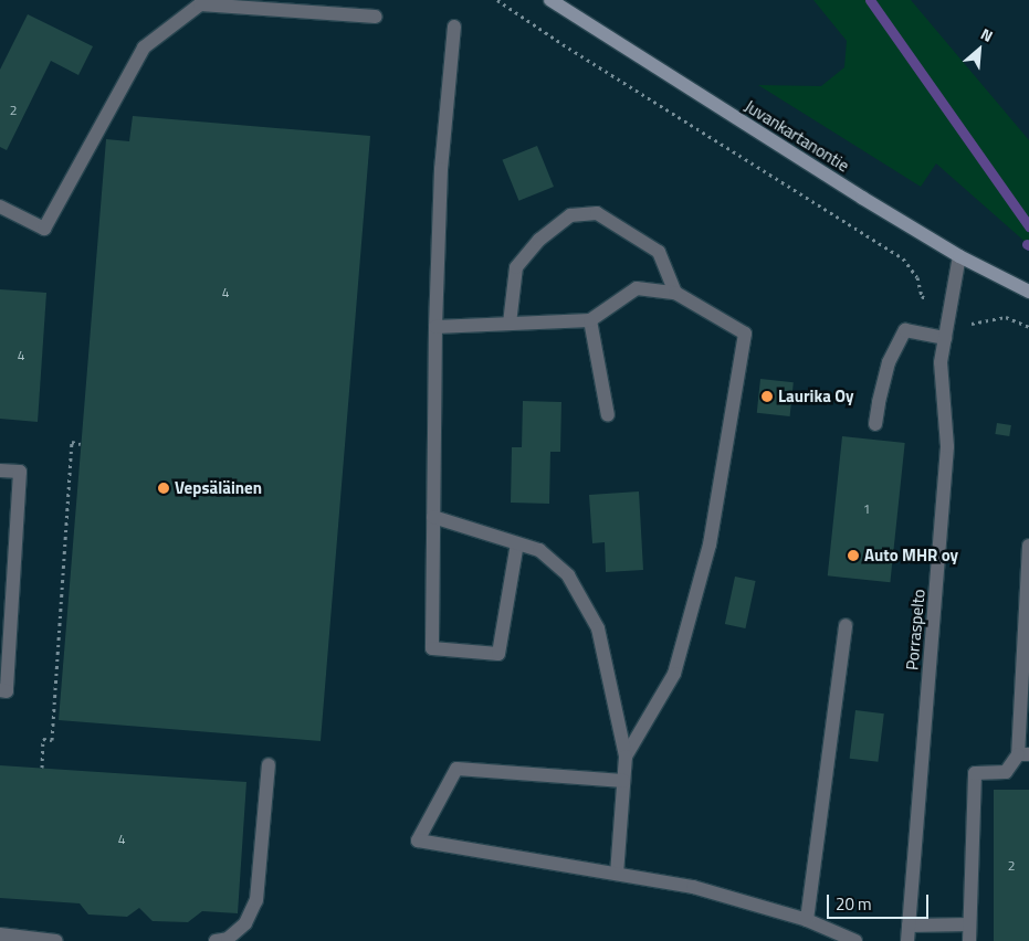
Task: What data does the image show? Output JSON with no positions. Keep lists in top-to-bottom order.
{
  "streets": {
    "main road": ["Juvankartanontie"],
    "street": ["Porraspelto"]
  },
  "crossings": [
    ["Juvankartanontie", "Porraspelto"]
  ],
  "places": ["Laurika Oy", "Vepsäläinen", "Auto MHR oy"],
  "house_numbers": [
    "2",
    "4",
    "4",
    "1",
    "4",
    "2"
  ],
  "scale_bar": "20 m",
  "north": "top right"
}
